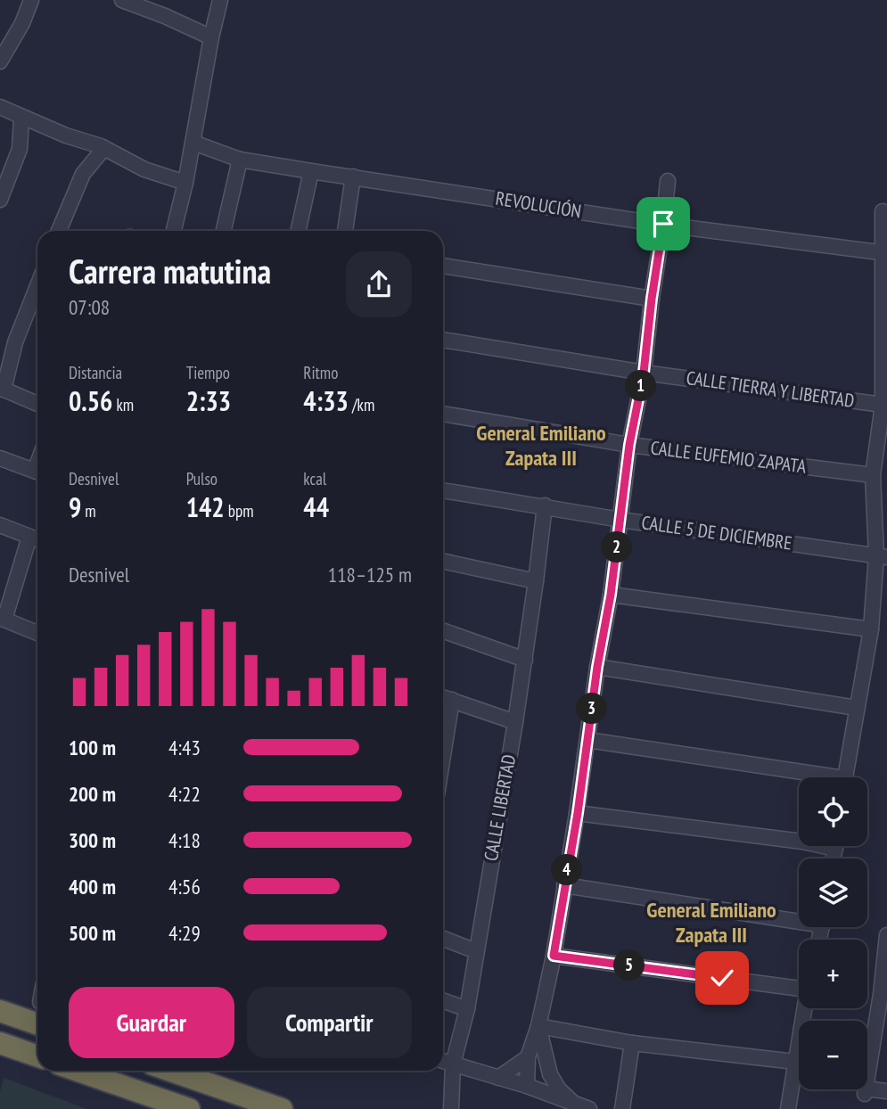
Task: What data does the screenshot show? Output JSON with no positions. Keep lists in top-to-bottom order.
{
  "streets": {
    "street": [
      "REVOLUCIÓN",
      "CALLE TIERRA Y LIBERTAD",
      "CALLE EUFEMIO ZAPATA",
      "CALLE 5 DE DICIEMBRE",
      "CALLE LIBERTAD"
    ]
  },
  "crossings": [
    ["CALLE 5 DE DICIEMBRE", "CALLE LIBERTAD"]
  ],
  "districts": ["General Emiliano Zapata III", "General Emiliano Zapata III"],
  "page": {
    "heading": ["Carrera matutina", "07:08"],
    "stats": [
      ["Distancia", "0.56 km"],
      ["Tiempo", "2:33"],
      ["Ritmo", "4:33 /km"],
      ["Desnivel", "9 m"],
      ["Pulso", "142 bpm"],
      ["kcal", "44"]
    ],
    "pins": [
      "1",
      "2",
      "3",
      "4",
      "5"
    ],
    "chart": ["Desnivel", "118–125 m"],
    "list": [
      {
        "name": "100 m",
        "note": "4:43"
      },
      {
        "name": "200 m",
        "note": "4:22"
      },
      {
        "name": "300 m",
        "note": "4:18"
      },
      {
        "name": "400 m",
        "note": "4:56"
      },
      {
        "name": "500 m",
        "note": "4:29"
      }
    ],
    "map_buttons": ["+", "−"],
    "buttons": ["Guardar", "Compartir"]
  }
}
